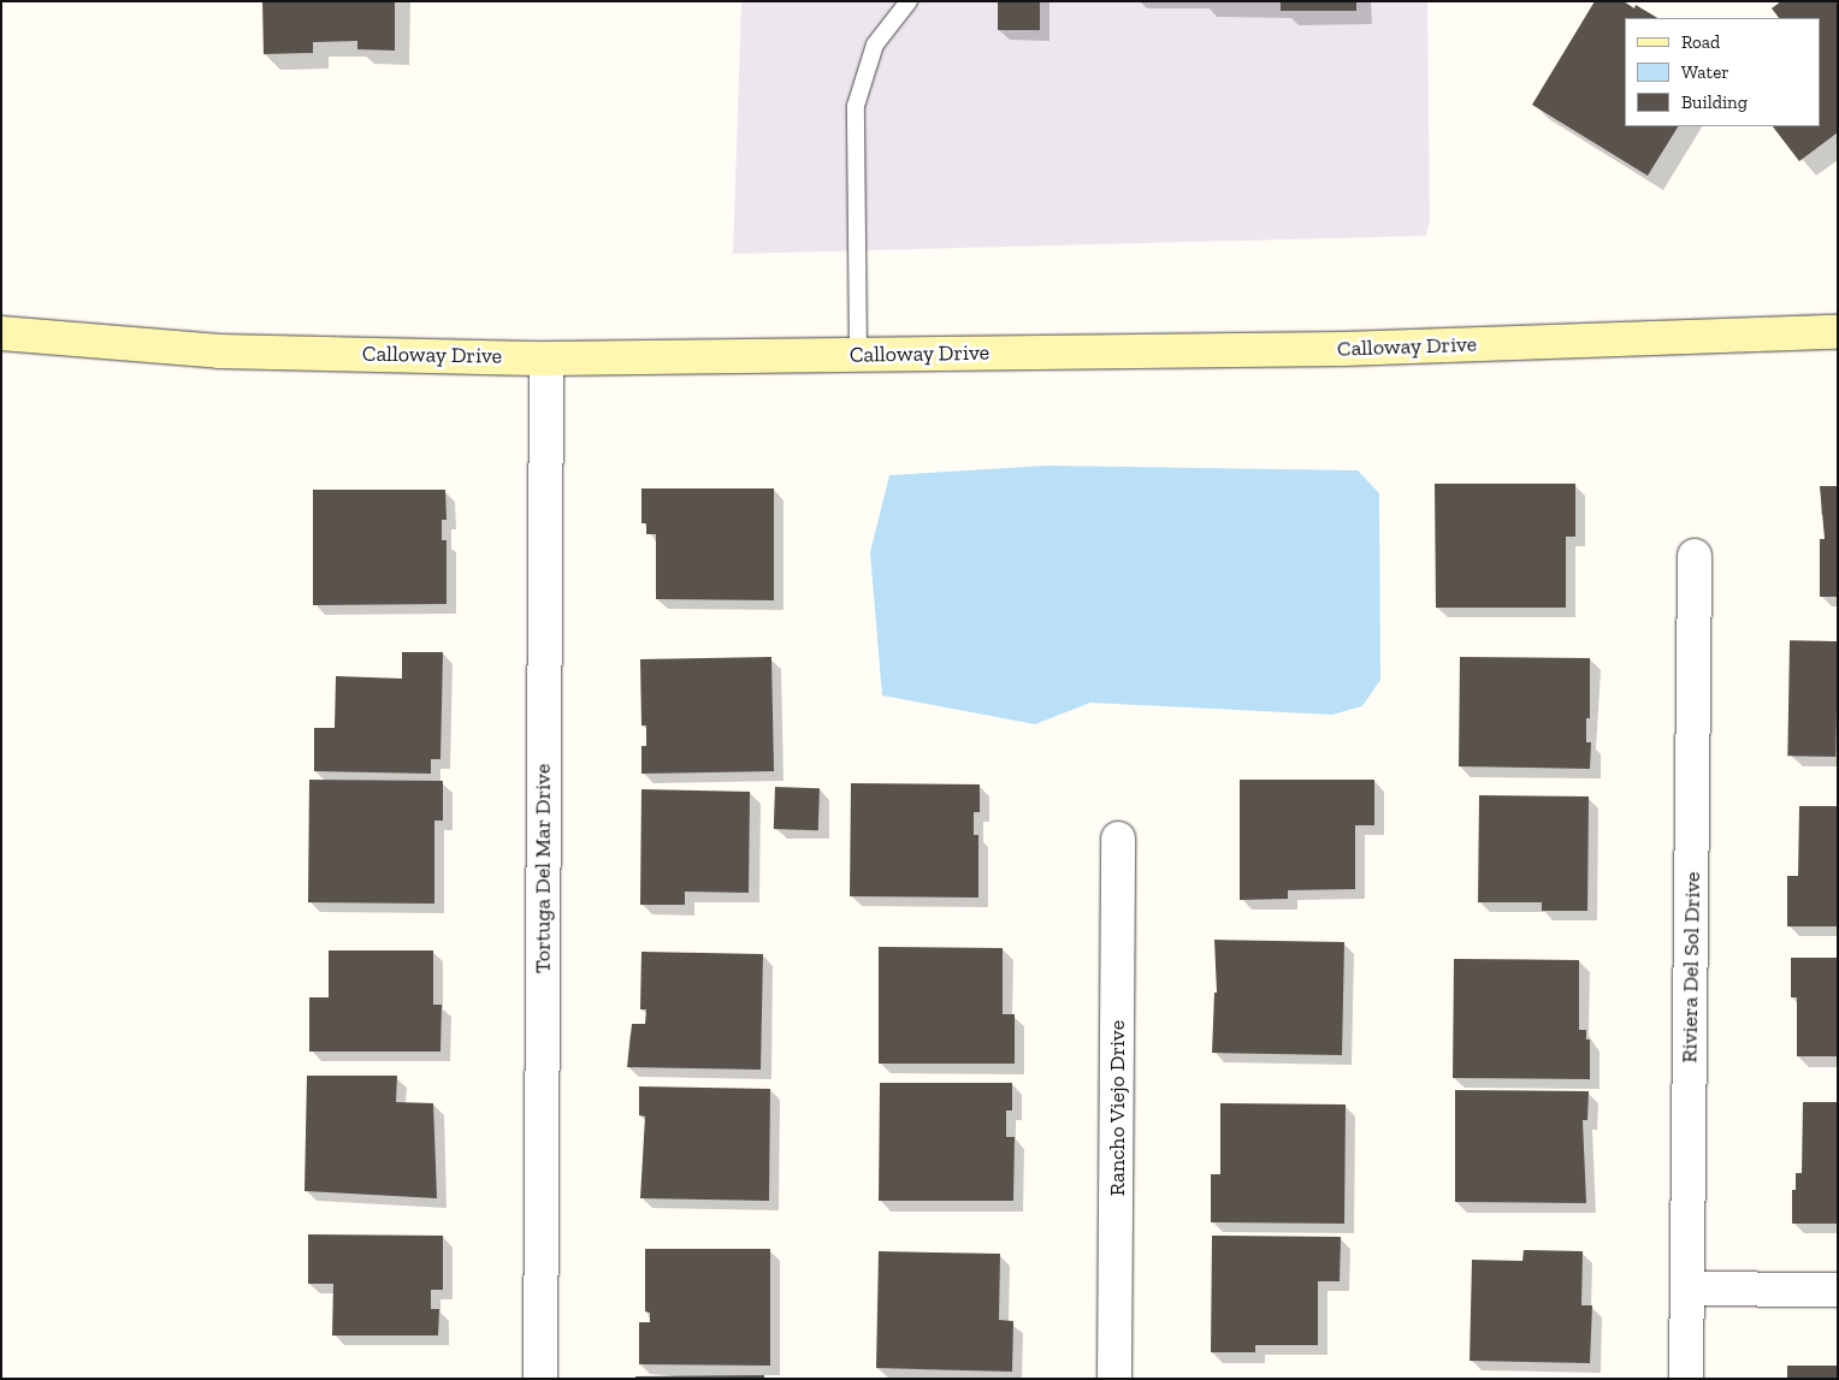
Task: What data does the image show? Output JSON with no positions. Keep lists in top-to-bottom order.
{
  "streets": {
    "main road": ["Calloway Drive"],
    "street": ["Tortuga Del Mar Drive", "Riviera Del Sol Drive", "Rancho Viejo Drive"]
  },
  "crossings": [
    ["Calloway Drive", "Tortuga Del Mar Drive"]
  ],
  "legend": ["Road", "Water", "Building"]
}
